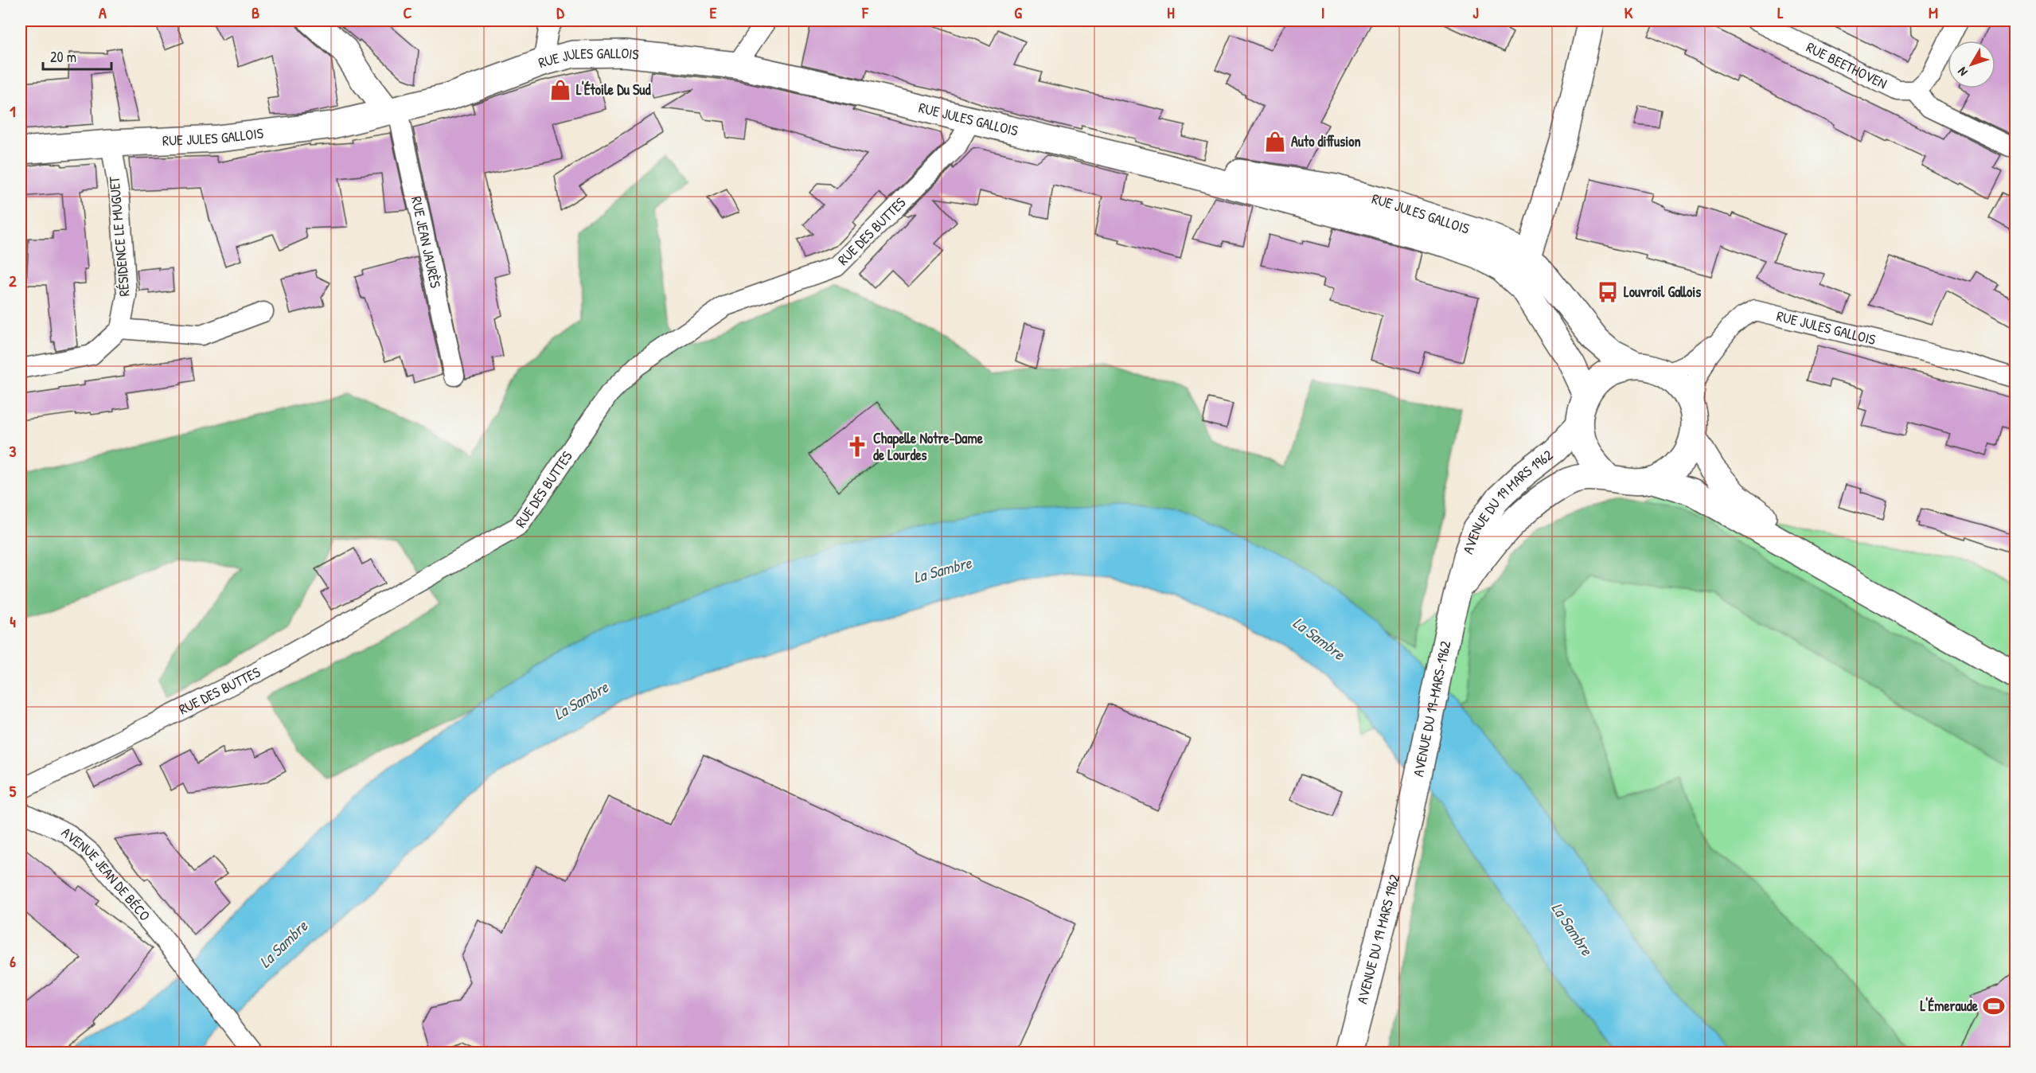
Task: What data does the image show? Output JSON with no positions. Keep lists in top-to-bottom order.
{
  "streets": {
    "street": [
      "RUE JULES GALLOIS",
      "RUE BEETHOVEN",
      "RUE DES BUTTES",
      "RÉSIDENCE LE MUGUET",
      "RUE JEAN JAURÈS",
      "AVENUE DU 19 MARS 1962",
      "AVENUE DU 19-MARS-1962",
      "AVENUE JEAN DE BÉCO"
    ]
  },
  "crossings": [
    ["RUE JULES GALLOIS", "RUE DES BUTTES"],
    ["RUE JULES GALLOIS", "RÉSIDENCE LE MUGUET"],
    ["RUE JULES GALLOIS", "RUE JEAN JAURÈS"],
    ["RUE JULES GALLOIS", "AVENUE DU 19 MARS 1962"],
    ["AVENUE DU 19 MARS 1962", "AVENUE DU 19-MARS-1962"]
  ],
  "water": ["La Sambre"],
  "places": {
    "shop": ["L'Étoile Du Sud", "Auto diffusion"],
    "bus stop": ["Louvroil Gallois"],
    "church": ["Chapelle Notre-Dame de Lourdes"],
    "sports": ["L'Émeraude"]
  },
  "scale_bar": "20 m",
  "north": "bottom left",
  "grid": {
    "columns": [
      "A",
      "B",
      "C",
      "D",
      "E",
      "F",
      "G",
      "H",
      "I",
      "J",
      "K",
      "L",
      "M"
    ],
    "rows": [
      "1",
      "2",
      "3",
      "4",
      "5",
      "6"
    ]
  }
}
